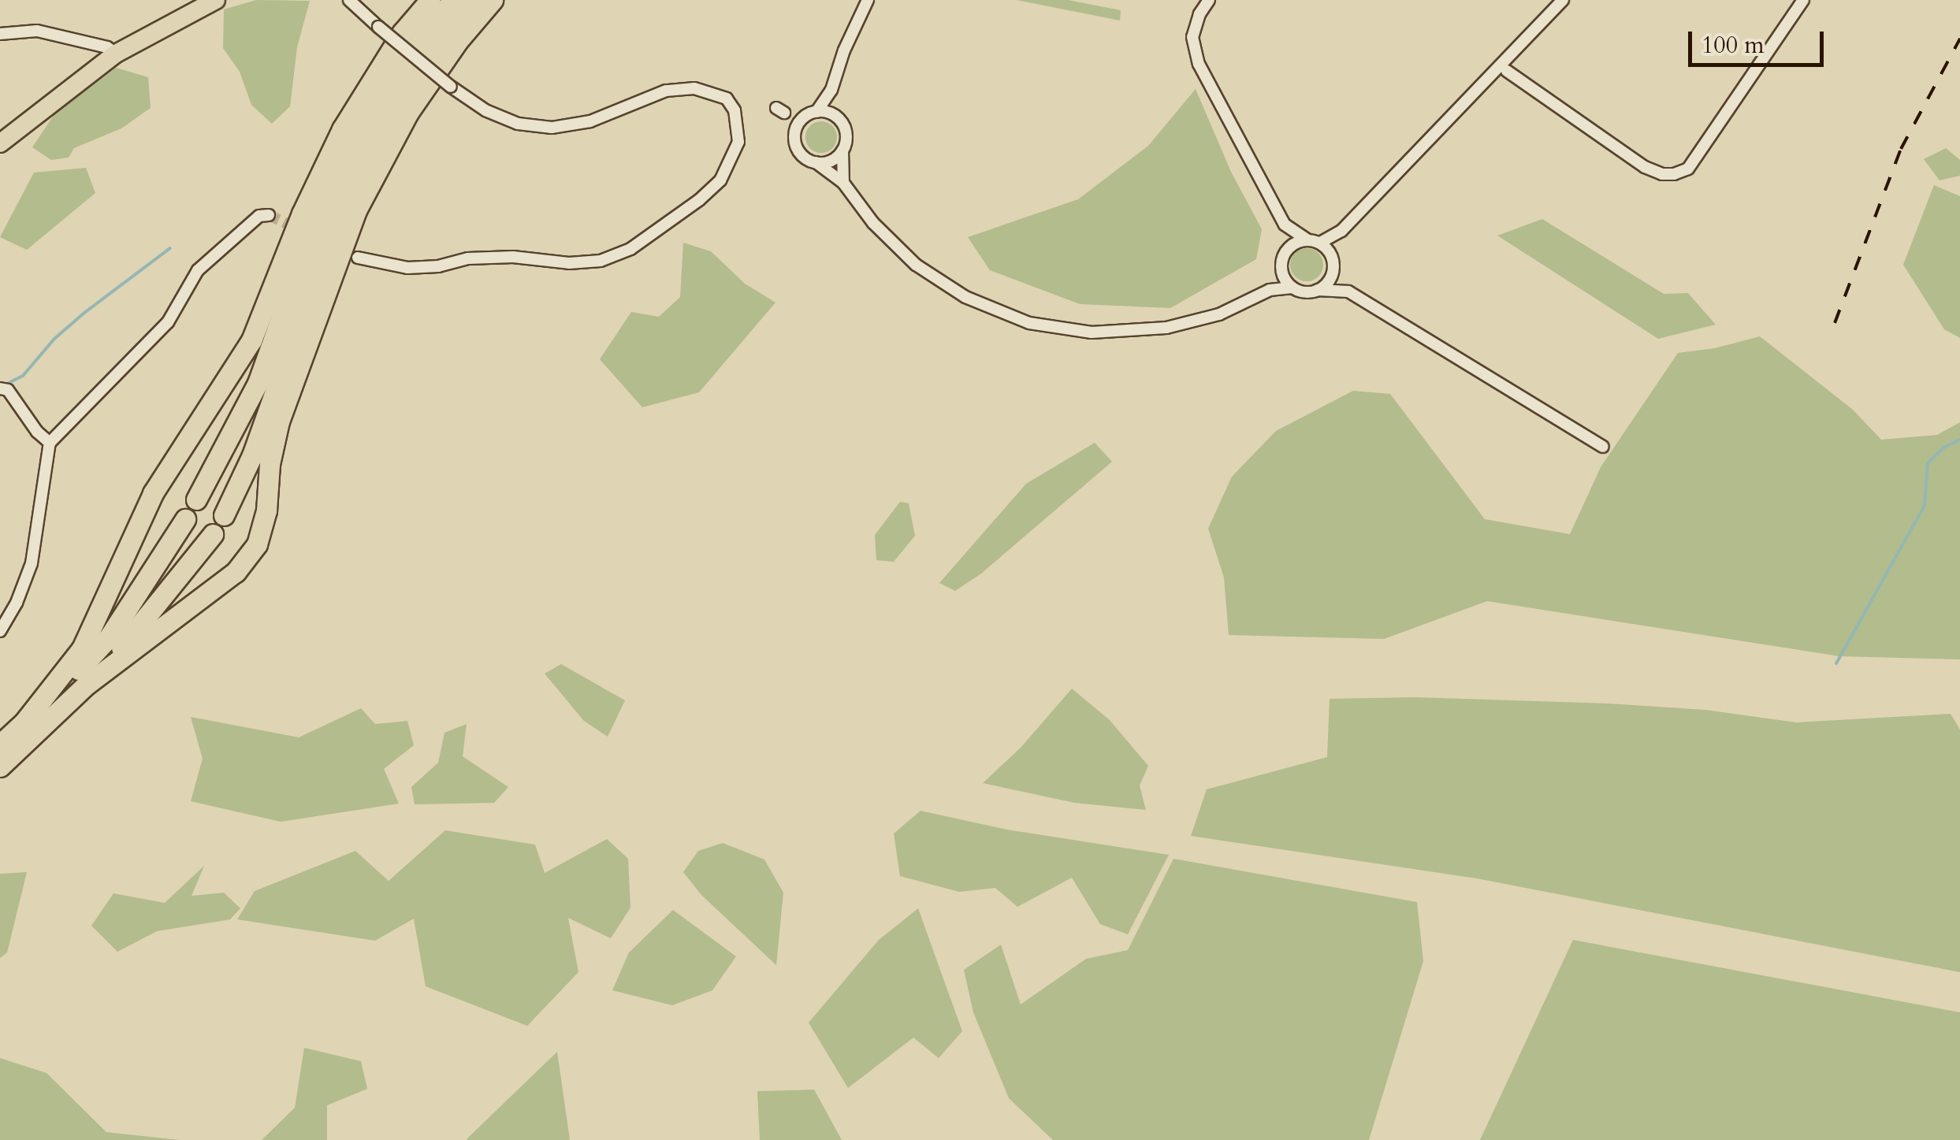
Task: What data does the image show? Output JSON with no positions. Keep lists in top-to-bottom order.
{
  "scale_bar": "100 m"
}
